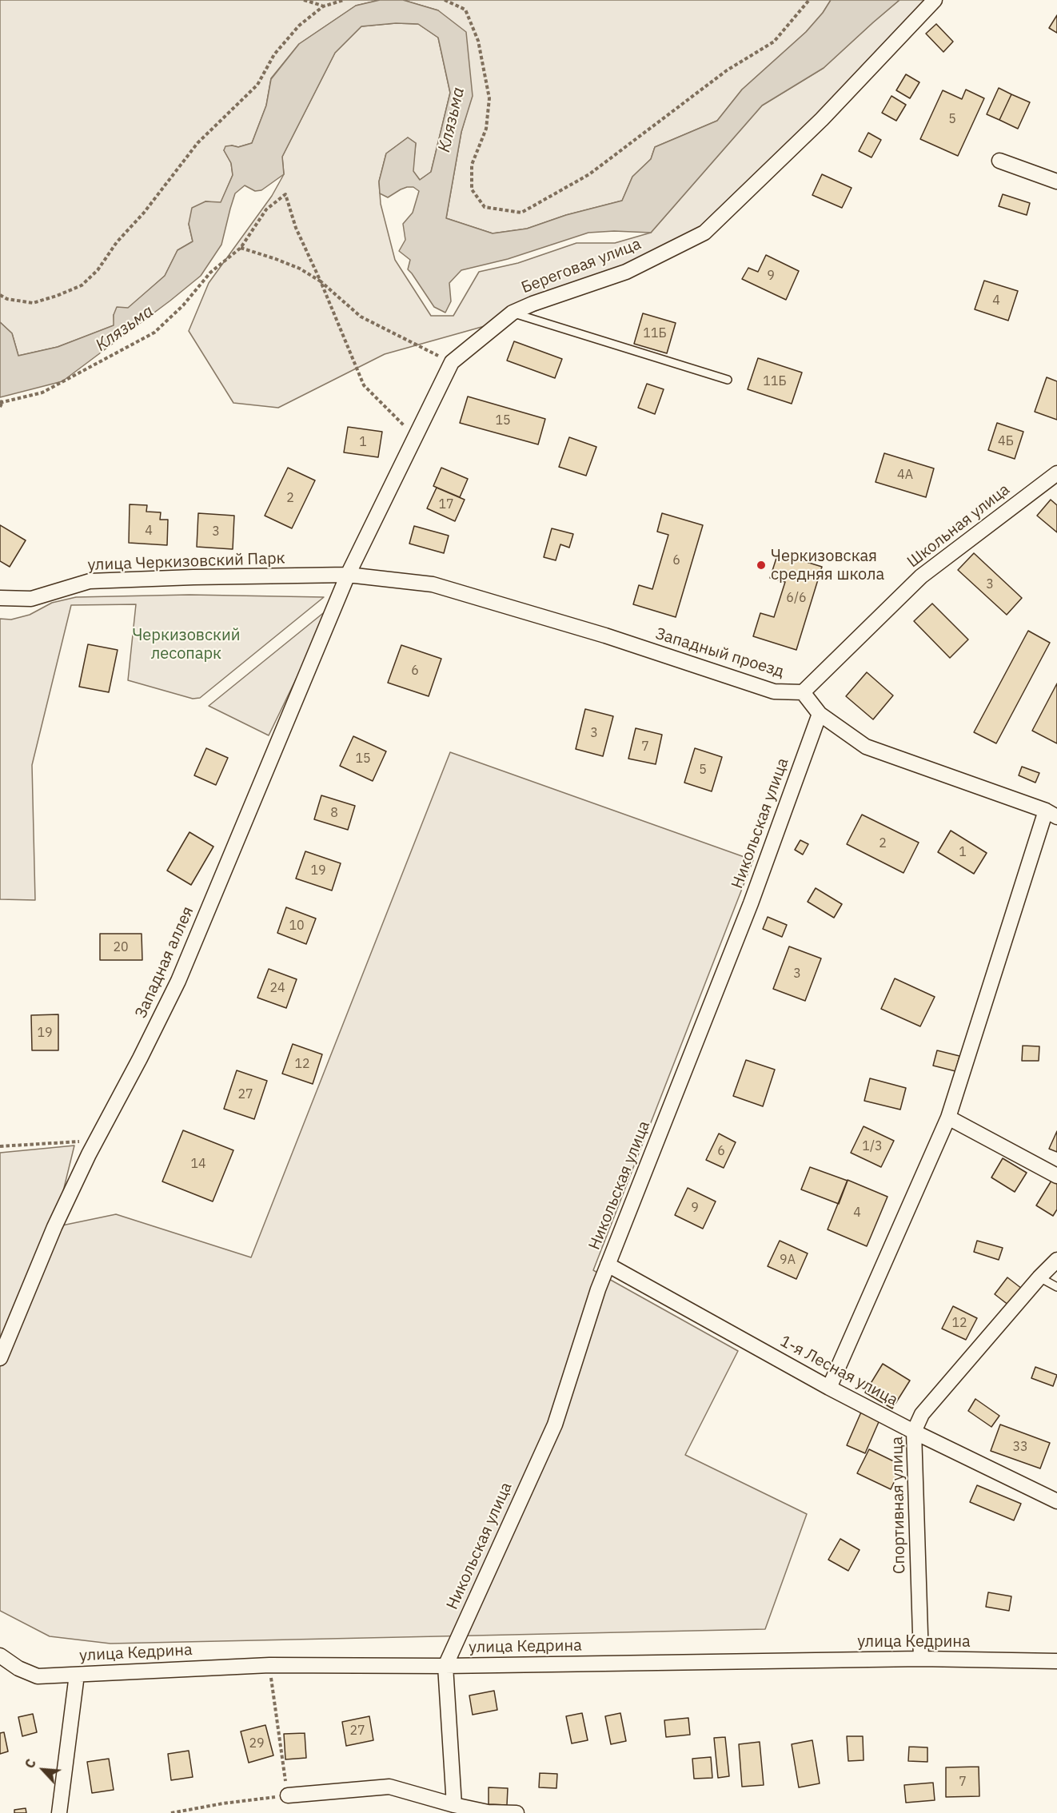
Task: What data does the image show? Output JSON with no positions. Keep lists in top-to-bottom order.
{
  "streets": {
    "street": [
      "Береговая улица",
      "Школьная улица",
      "улица Черкизовский Парк",
      "Западный проезд",
      "Никольская улица",
      "Западная аллея",
      "1-я Лесная улица",
      "Спортивная улица",
      "улица Кедрина"
    ]
  },
  "crossings": [
    ["Береговая улица", "улица Черкизовский Парк"],
    ["Береговая улица", "Западный проезд"],
    ["Береговая улица", "Западная аллея"],
    ["Школьная улица", "Западный проезд"],
    ["улица Черкизовский Парк", "Западный проезд"],
    ["улица Черкизовский Парк", "Западная аллея"],
    ["Западный проезд", "Западная аллея"],
    ["Никольская улица", "1-я Лесная улица"],
    ["Никольская улица", "улица Кедрина"],
    ["1-я Лесная улица", "Спортивная улица"],
    ["Спортивная улица", "улица Кедрина"]
  ],
  "water": ["Клязьма"],
  "parks": ["Черкизовский лесопарк"],
  "places": ["Черкизовская средняя школа"],
  "house_numbers": [
    "5",
    "9",
    "4",
    "11Б",
    "11Б",
    "15",
    "4Б",
    "1",
    "4А",
    "2",
    "17",
    "4",
    "3",
    "6",
    "3",
    "6/6",
    "6",
    "3",
    "7",
    "15",
    "5",
    "8",
    "2",
    "1",
    "19",
    "10",
    "20",
    "3",
    "24",
    "19",
    "12",
    "27",
    "1/3",
    "6",
    "14",
    "9",
    "4",
    "9А",
    "12",
    "33",
    "27",
    "29",
    "7"
  ],
  "north": "top left"
}
